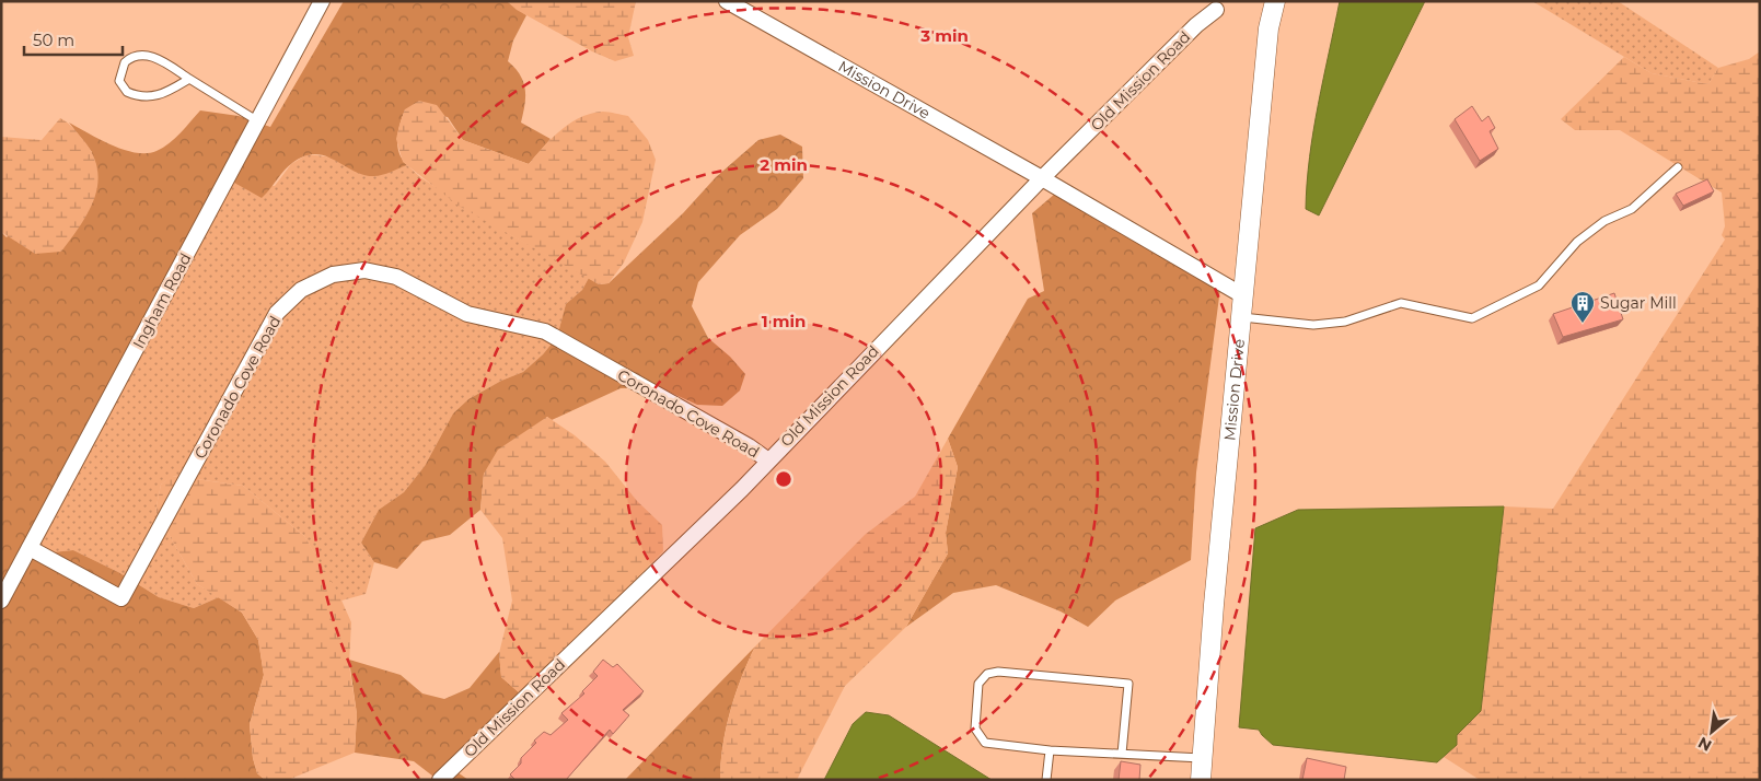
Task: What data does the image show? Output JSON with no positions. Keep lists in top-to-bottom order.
{
  "streets": {
    "street": [
      "Old Mission Road",
      "Mission Drive",
      "Ingham Road",
      "Coronado Cove Road"
    ]
  },
  "crossings": [
    ["Old Mission Road", "Mission Drive"],
    ["Old Mission Road", "Coronado Cove Road"],
    ["Ingham Road", "Coronado Cove Road"]
  ],
  "places": {
    "building": ["Sugar Mill"]
  },
  "scale_bar": "50 m",
  "north": "bottom left",
  "rings": ["3 min", "2 min", "1 min"]
}
